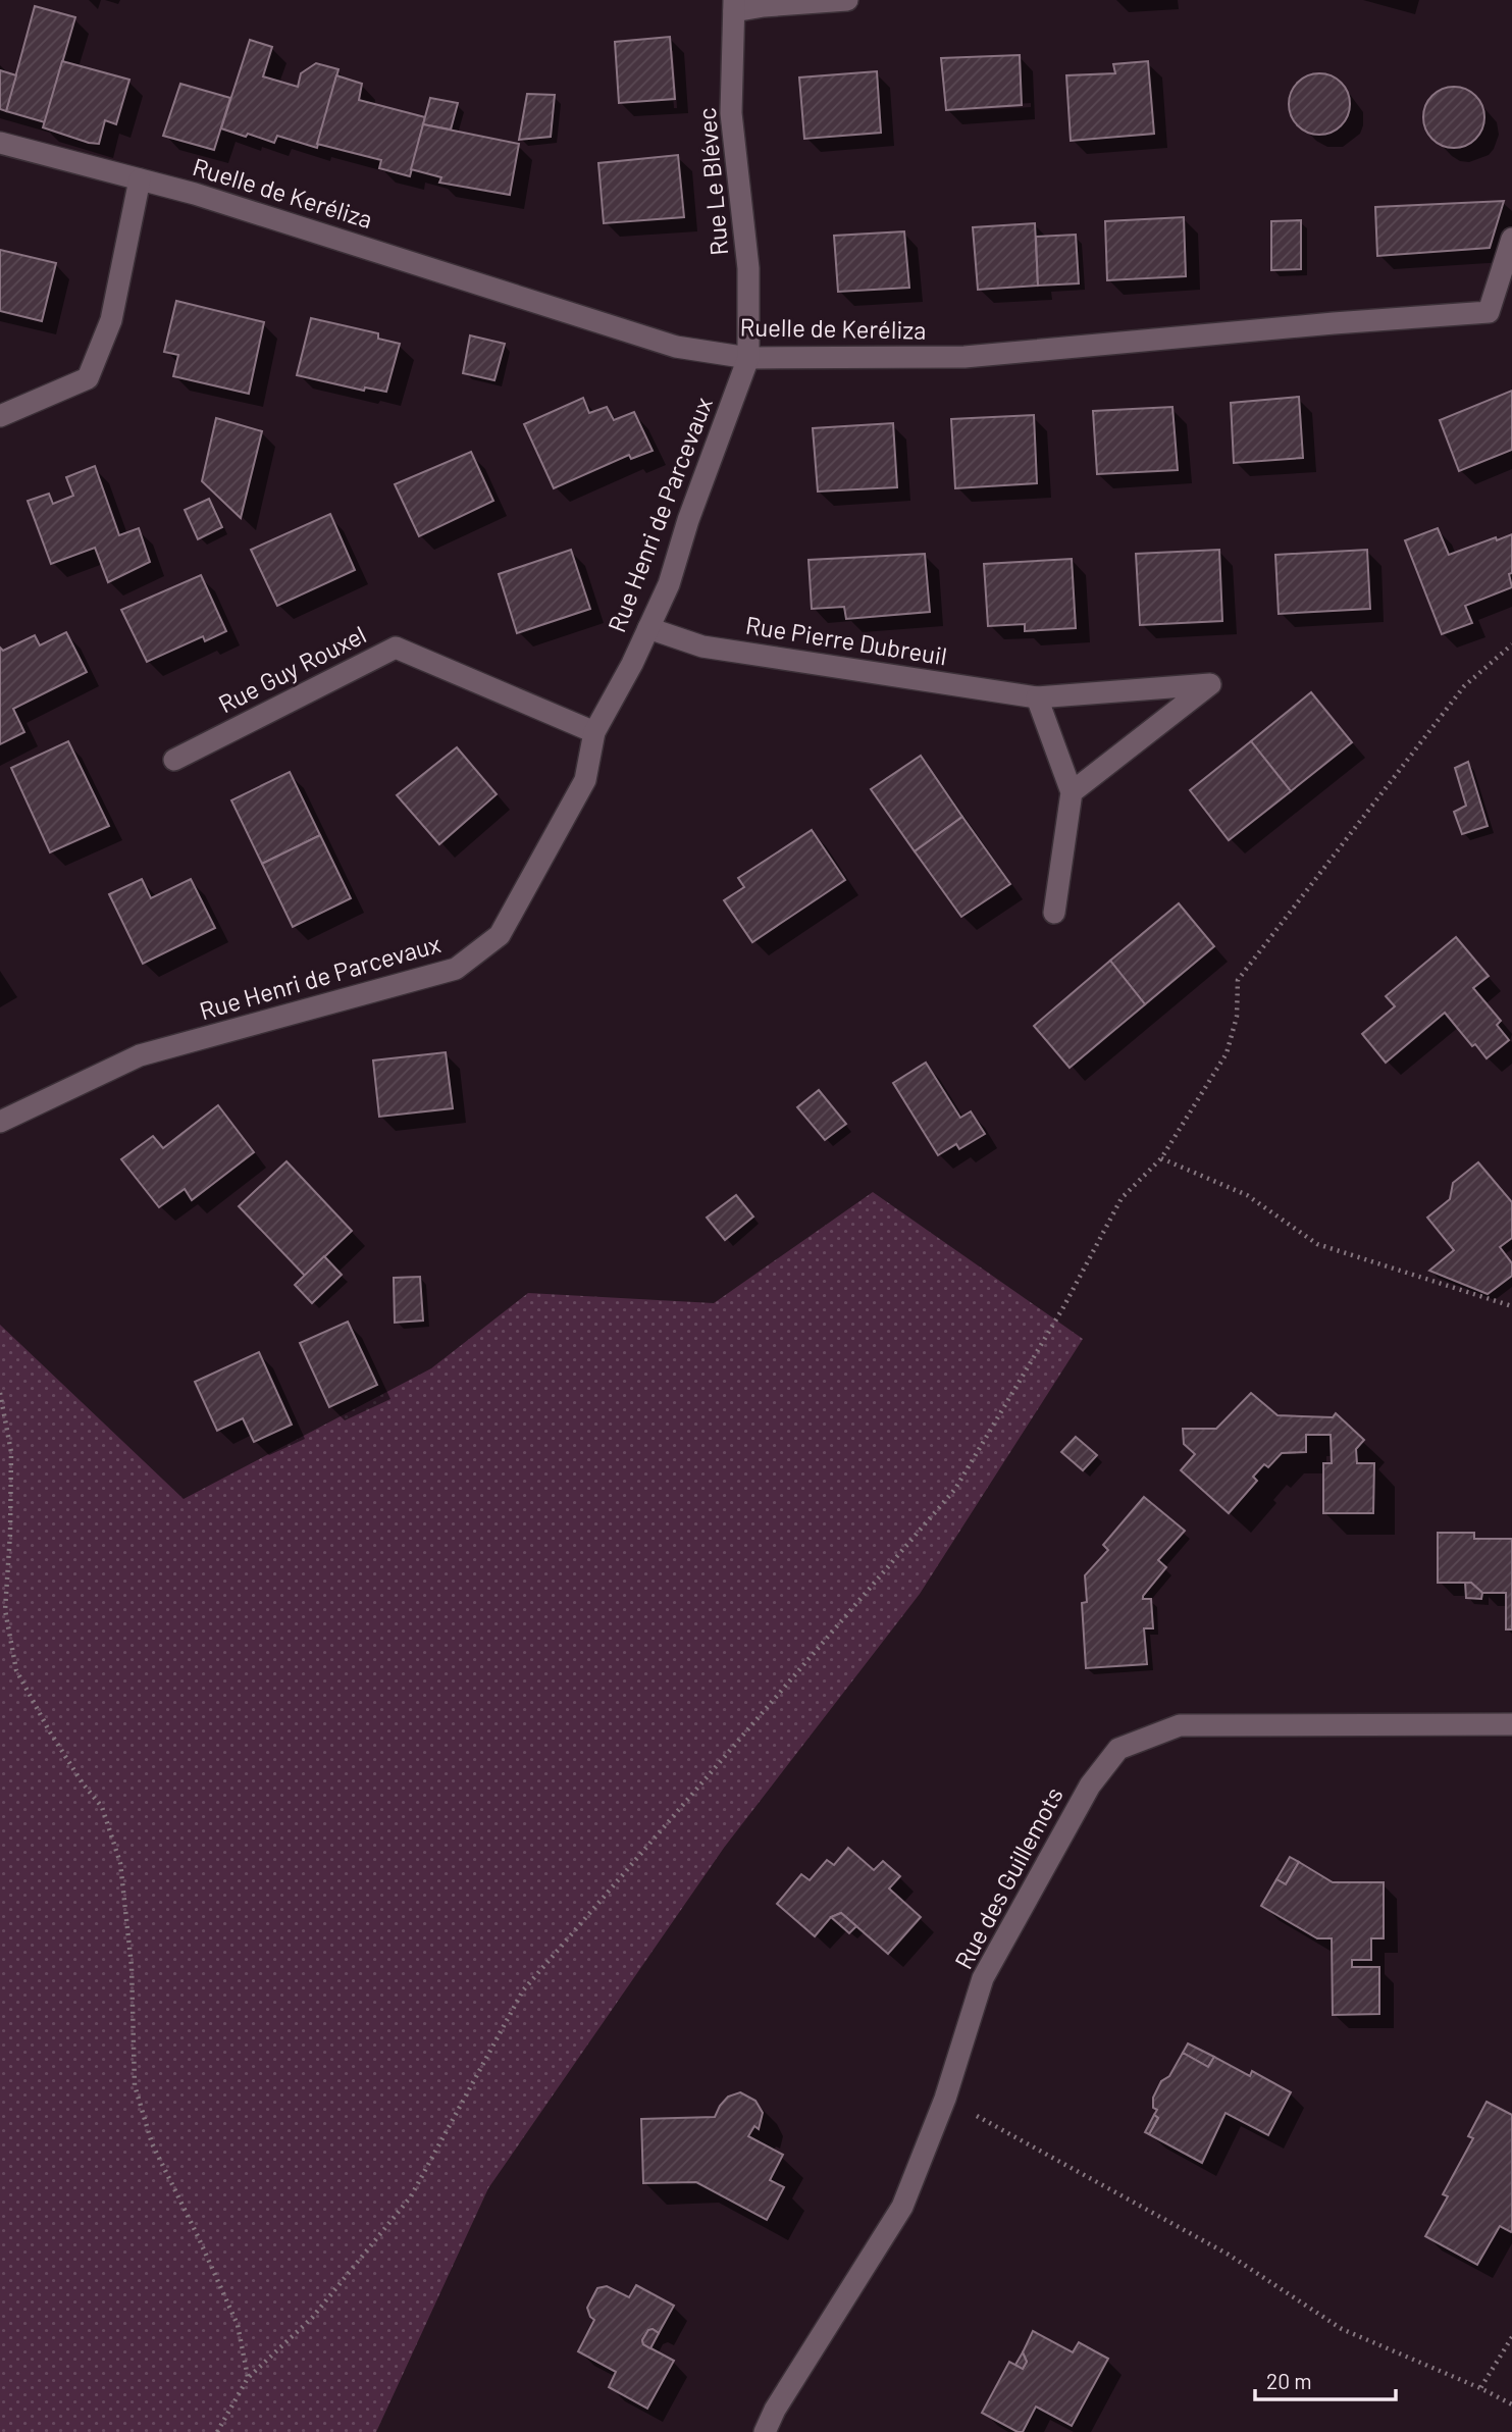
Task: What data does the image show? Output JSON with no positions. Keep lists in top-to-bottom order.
{
  "streets": {
    "street": [
      "Rue Le Blévec",
      "Ruelle de Keréliza",
      "Rue Henri de Parcevaux",
      "Rue Pierre Dubreuil",
      "Rue Guy Rouxel",
      "Rue des Guillemots"
    ]
  },
  "crossings": [
    ["Rue Le Blévec", "Ruelle de Keréliza"],
    ["Rue Le Blévec", "Rue Henri de Parcevaux"],
    ["Ruelle de Keréliza", "Rue Henri de Parcevaux"],
    ["Rue Henri de Parcevaux", "Rue Pierre Dubreuil"],
    ["Rue Henri de Parcevaux", "Rue Guy Rouxel"]
  ],
  "scale_bar": "20 m"
}
